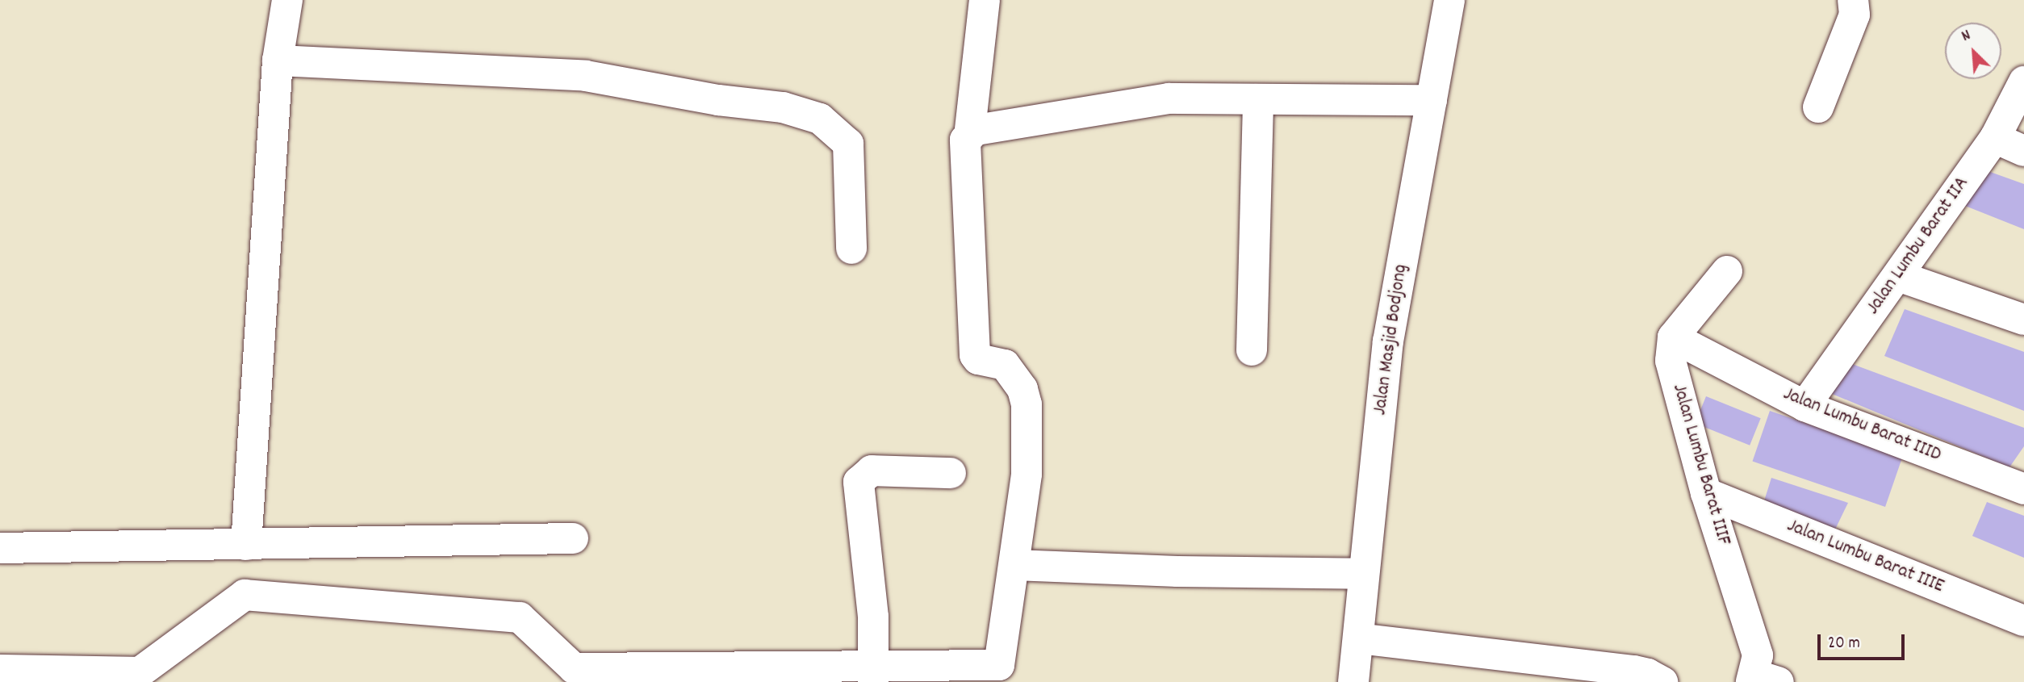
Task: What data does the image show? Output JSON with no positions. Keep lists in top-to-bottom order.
{
  "streets": {
    "street": [
      "Jalan Lumbu Barat IIA",
      "Jalan Masjid Bodjong",
      "Jalan Lumbu Barat IIID",
      "Jalan Lumbu Barat IIIF",
      "Jalan Lumbu Barat IIIE"
    ]
  },
  "crossings": [
    ["Jalan Lumbu Barat IIA", "Jalan Lumbu Barat IIID"],
    ["Jalan Lumbu Barat IIID", "Jalan Lumbu Barat IIIF"],
    ["Jalan Lumbu Barat IIIF", "Jalan Lumbu Barat IIIE"]
  ],
  "scale_bar": "20 m",
  "north": "top left"
}
